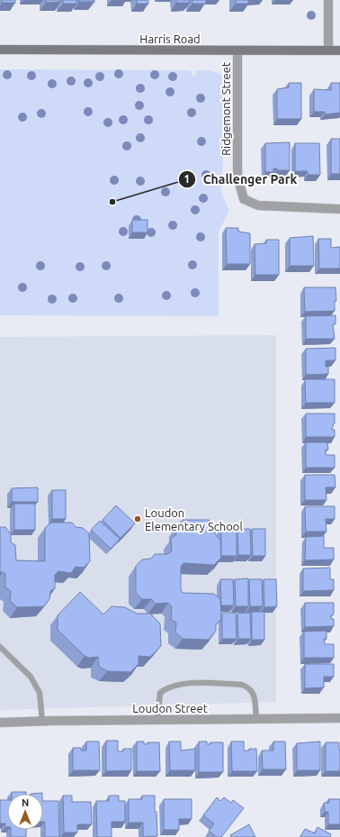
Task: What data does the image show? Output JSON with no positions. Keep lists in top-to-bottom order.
{
  "streets": {
    "street": ["Harris Road", "Ridgemont Street", "Loudon Street"]
  },
  "crossings": [
    ["Harris Road", "Ridgemont Street"]
  ],
  "places": ["Challenger Park", "Loudon Elementary School"],
  "north": "top"
}
